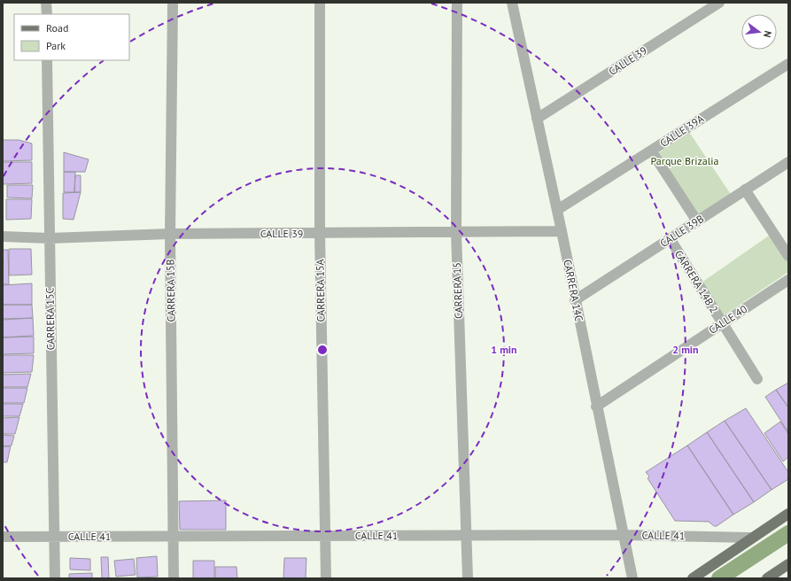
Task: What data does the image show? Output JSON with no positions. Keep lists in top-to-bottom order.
{
  "streets": {
    "street": [
      "CALLE 39",
      "CALLE 39A",
      "CALLE 39B",
      "CARRERA 14B 2",
      "CARRERA 15B",
      "CARRERA 15A",
      "CARRERA 15",
      "CARRERA 14C",
      "CARRERA 15C",
      "CALLE 40",
      "CALLE 41"
    ]
  },
  "crossings": [
    ["CALLE 39", "CARRERA 15B"],
    ["CALLE 39", "CARRERA 15A"],
    ["CALLE 39", "CARRERA 15"],
    ["CALLE 39", "CARRERA 14C"],
    ["CALLE 39", "CARRERA 15C"],
    ["CALLE 39A", "CARRERA 14C"],
    ["CALLE 39B", "CARRERA 14B 2"],
    ["CALLE 39B", "CARRERA 14C"],
    ["CARRERA 14B 2", "CALLE 40"],
    ["CARRERA 15B", "CALLE 41"],
    ["CARRERA 15A", "CALLE 41"],
    ["CARRERA 15", "CALLE 41"],
    ["CARRERA 14C", "CALLE 40"],
    ["CARRERA 14C", "CALLE 41"],
    ["CARRERA 15C", "CALLE 41"]
  ],
  "parks": ["Parque Brizalia"],
  "legend": ["Road", "Park"],
  "north": "right",
  "rings": ["1 min", "2 min"]
}
